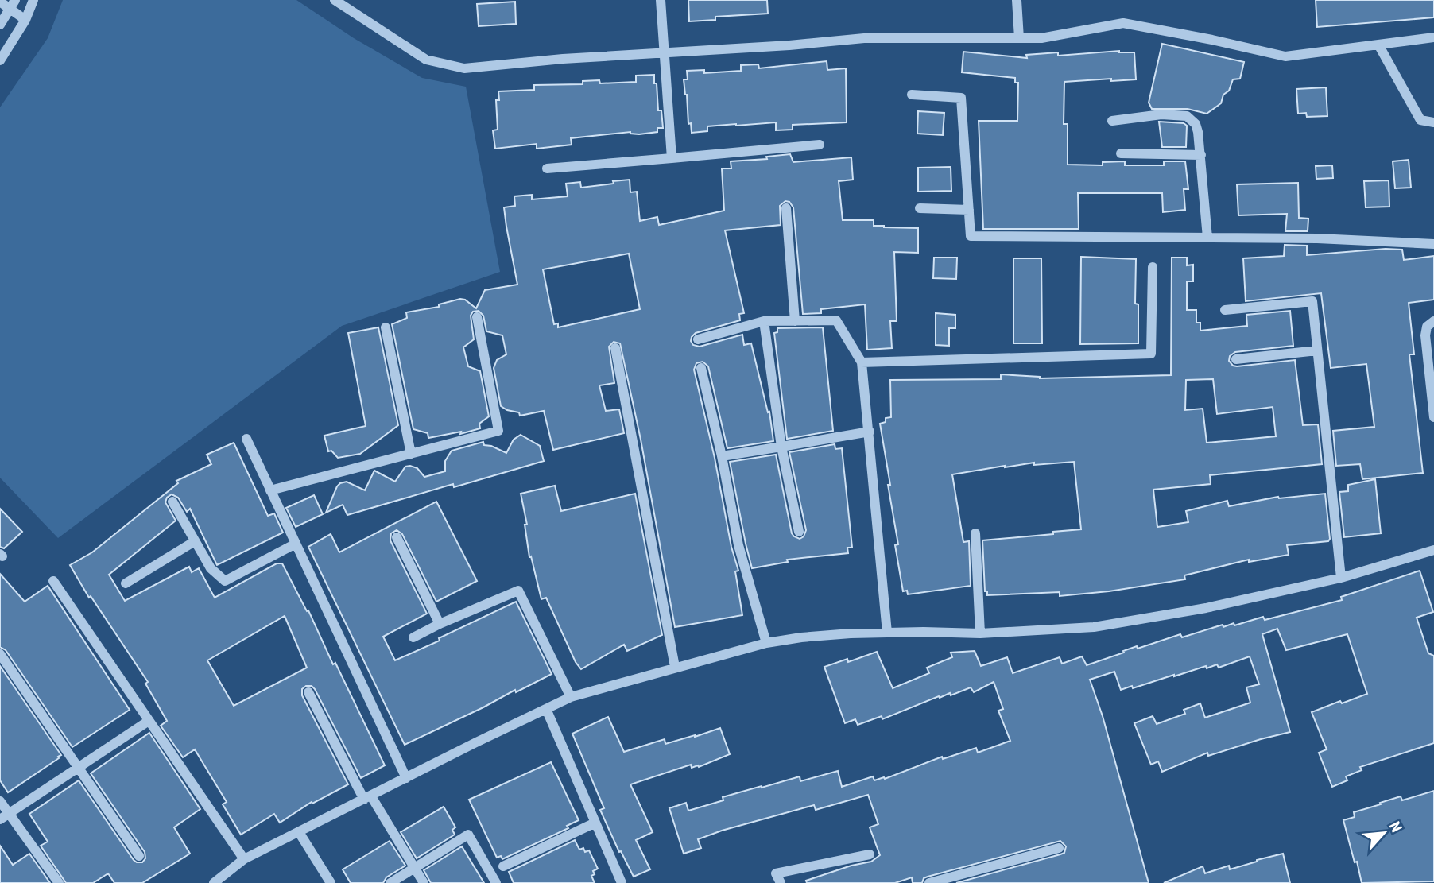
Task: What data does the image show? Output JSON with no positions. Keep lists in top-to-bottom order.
{
  "north": "top right"
}
